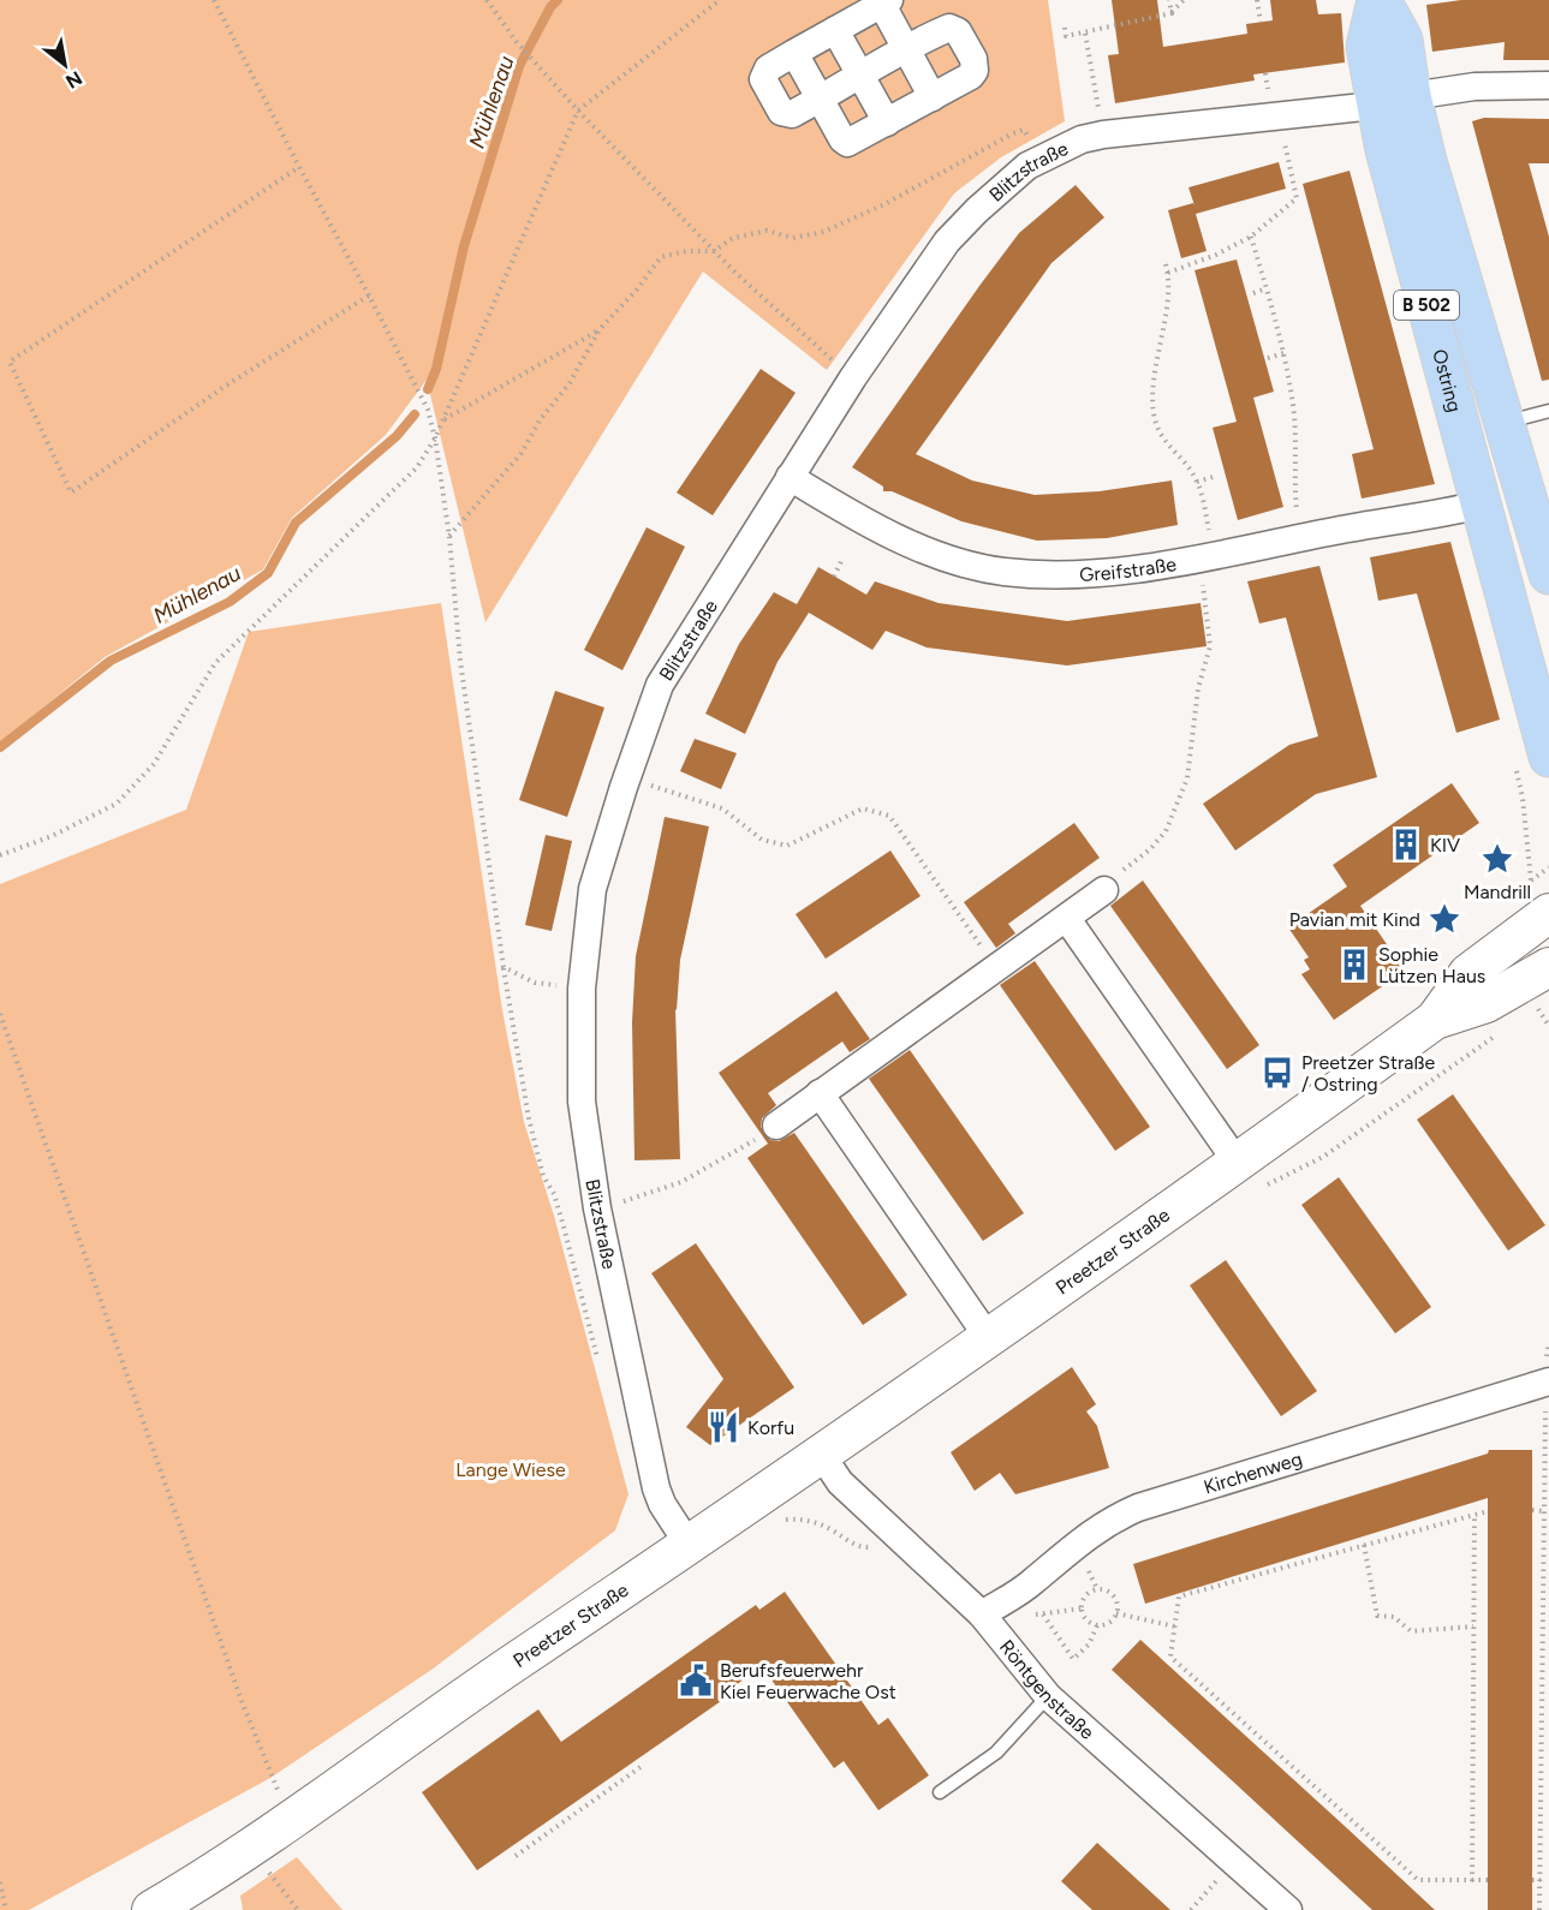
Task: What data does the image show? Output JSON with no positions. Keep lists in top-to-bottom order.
{
  "streets": {
    "main road": ["B 502", "Ostring"],
    "street": [
      "Blitzstraße",
      "Greifstraße",
      "Preetzer Straße",
      "Kirchenweg",
      "Röntgenstraße"
    ]
  },
  "crossings": [
    ["Blitzstraße", "Ostring"],
    ["Blitzstraße", "Greifstraße"],
    ["Blitzstraße", "Preetzer Straße"],
    ["Ostring", "Greifstraße"],
    ["Preetzer Straße", "Röntgenstraße"],
    ["Kirchenweg", "Röntgenstraße"]
  ],
  "water": ["Mühlenau"],
  "parks": ["Lange Wiese"],
  "places": {
    "building": ["KIV", "Sophie Lützen Haus"],
    "place": ["Mandrill", "Pavian mit Kind"],
    "bus stop": ["Preetzer Straße / Ostring"],
    "restaurant": ["Korfu"],
    "public building": ["Berufsfeuerwehr Kiel Feuerwache Ost"]
  },
  "north": "bottom right"
}
